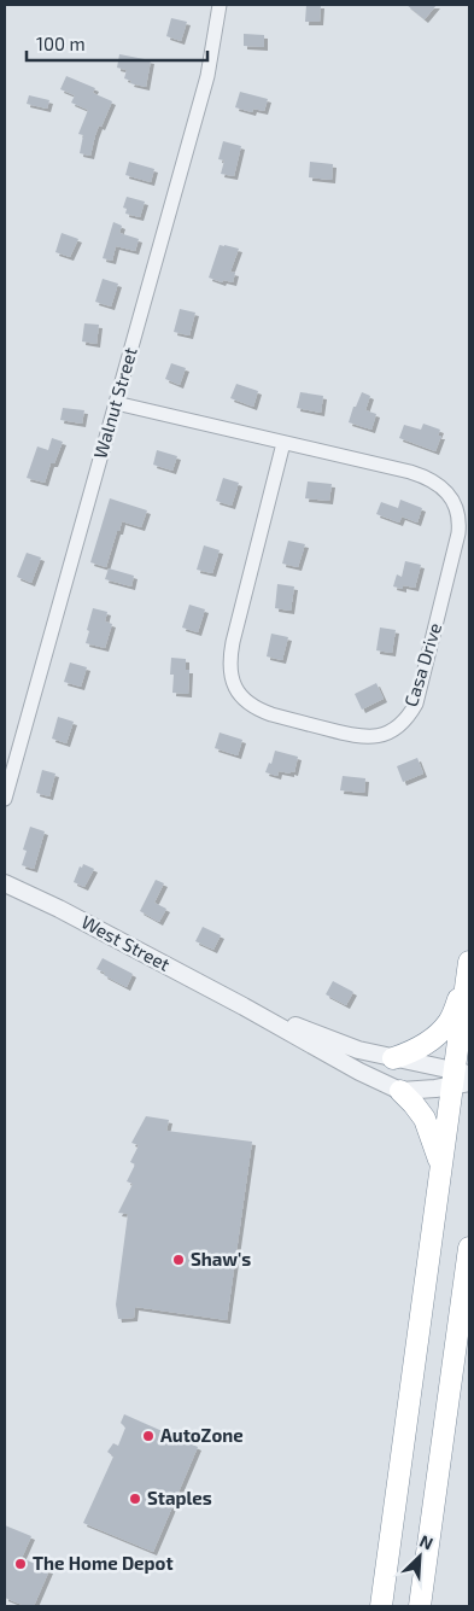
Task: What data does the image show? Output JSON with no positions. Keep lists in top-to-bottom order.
{
  "streets": {
    "street": ["Walnut Street", "Casa Drive", "West Street"]
  },
  "crossings": [
    ["Walnut Street", "Casa Drive"]
  ],
  "places": [
    "Shaw's",
    "AutoZone",
    "Staples",
    "The Home Depot"
  ],
  "scale_bar": "100 m",
  "north": "top right"
}
